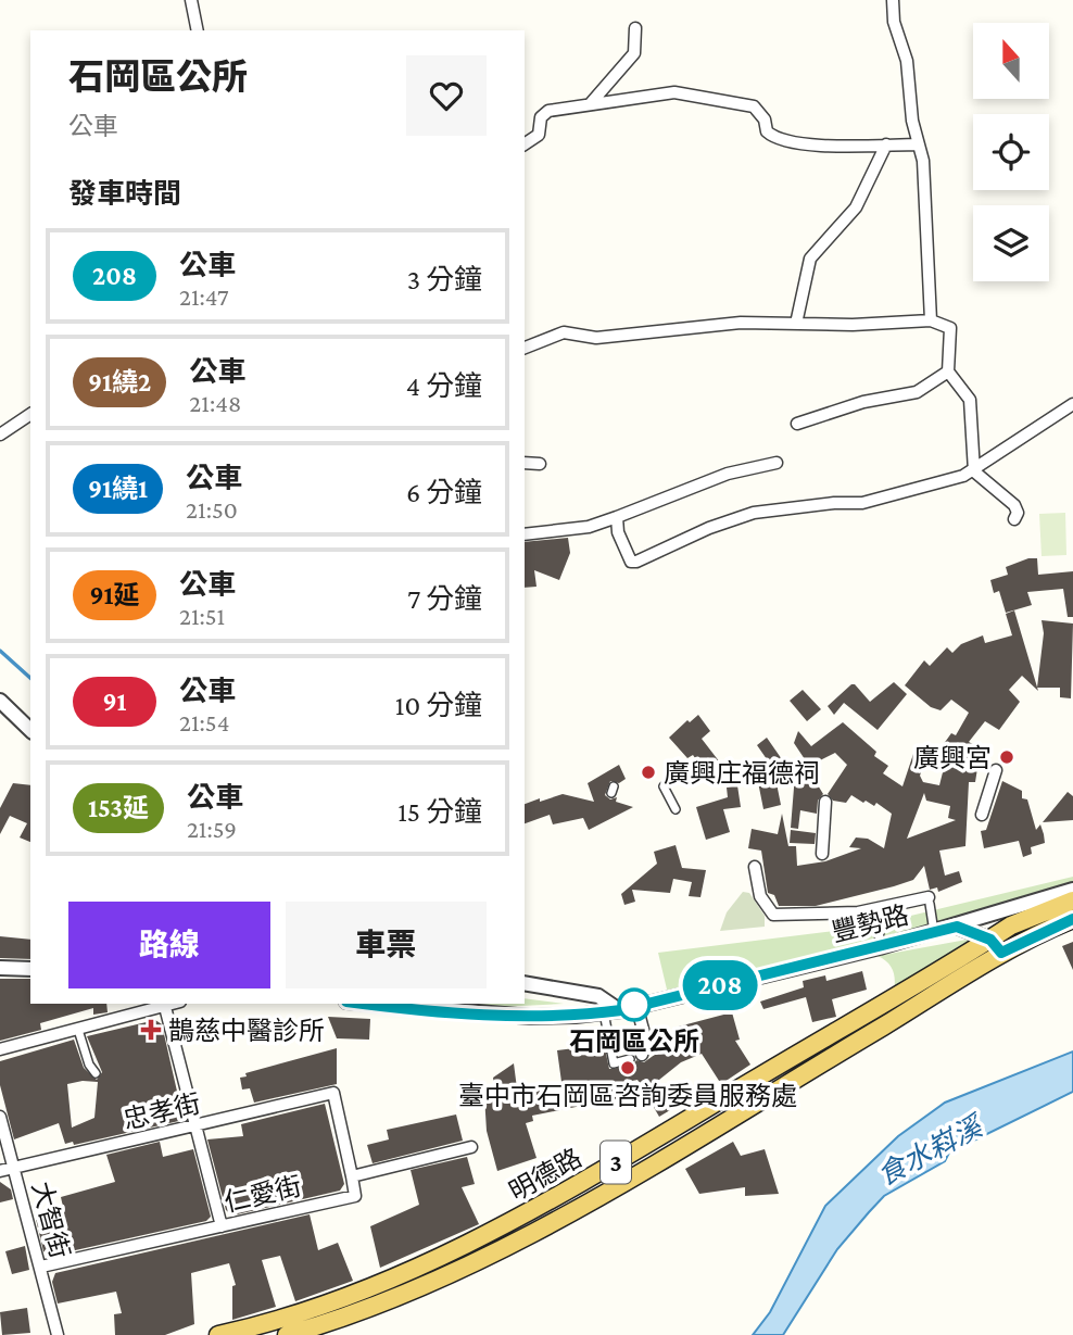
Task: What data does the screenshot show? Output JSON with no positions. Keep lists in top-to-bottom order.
{
  "streets": {
    "main road": ["3", "明德路"],
    "street": [
      "豐勢路",
      "忠孝街",
      "仁愛街",
      "大智街"
    ]
  },
  "crossings": [
    ["忠孝街", "仁愛街"],
    ["忠孝街", "大智街"],
    ["3", "明德路"],
    ["仁愛街", "大智街"]
  ],
  "water": ["食水嵙溪"],
  "places": {
    "other": [
      "廣興宮",
      "廣興庄福德祠",
      "石岡區公所",
      "臺中市石岡區咨詢委員服務處"
    ],
    "health": ["鵲慈中醫診所"]
  },
  "lines": ["bus line 208"],
  "north": "top",
  "page": {
    "on_map": "208",
    "heading": [
      ["石岡區公所", "公車"],
      "發車時間"
    ],
    "list": [
      {
        "mark": "208",
        "name": "公車",
        "note": "21:47",
        "value": "3 分鐘"
      },
      {
        "mark": "91繞2",
        "name": "公車",
        "note": "21:48",
        "value": "4 分鐘"
      },
      {
        "mark": "91繞1",
        "name": "公車",
        "note": "21:50",
        "value": "6 分鐘"
      },
      {
        "mark": "91延",
        "name": "公車",
        "note": "21:51",
        "value": "7 分鐘"
      },
      {
        "mark": "91",
        "name": "公車",
        "note": "21:54",
        "value": "10 分鐘"
      },
      {
        "mark": "153延",
        "name": "公車",
        "note": "21:59",
        "value": "15 分鐘"
      }
    ],
    "buttons": ["路線", "車票"]
  }
}
